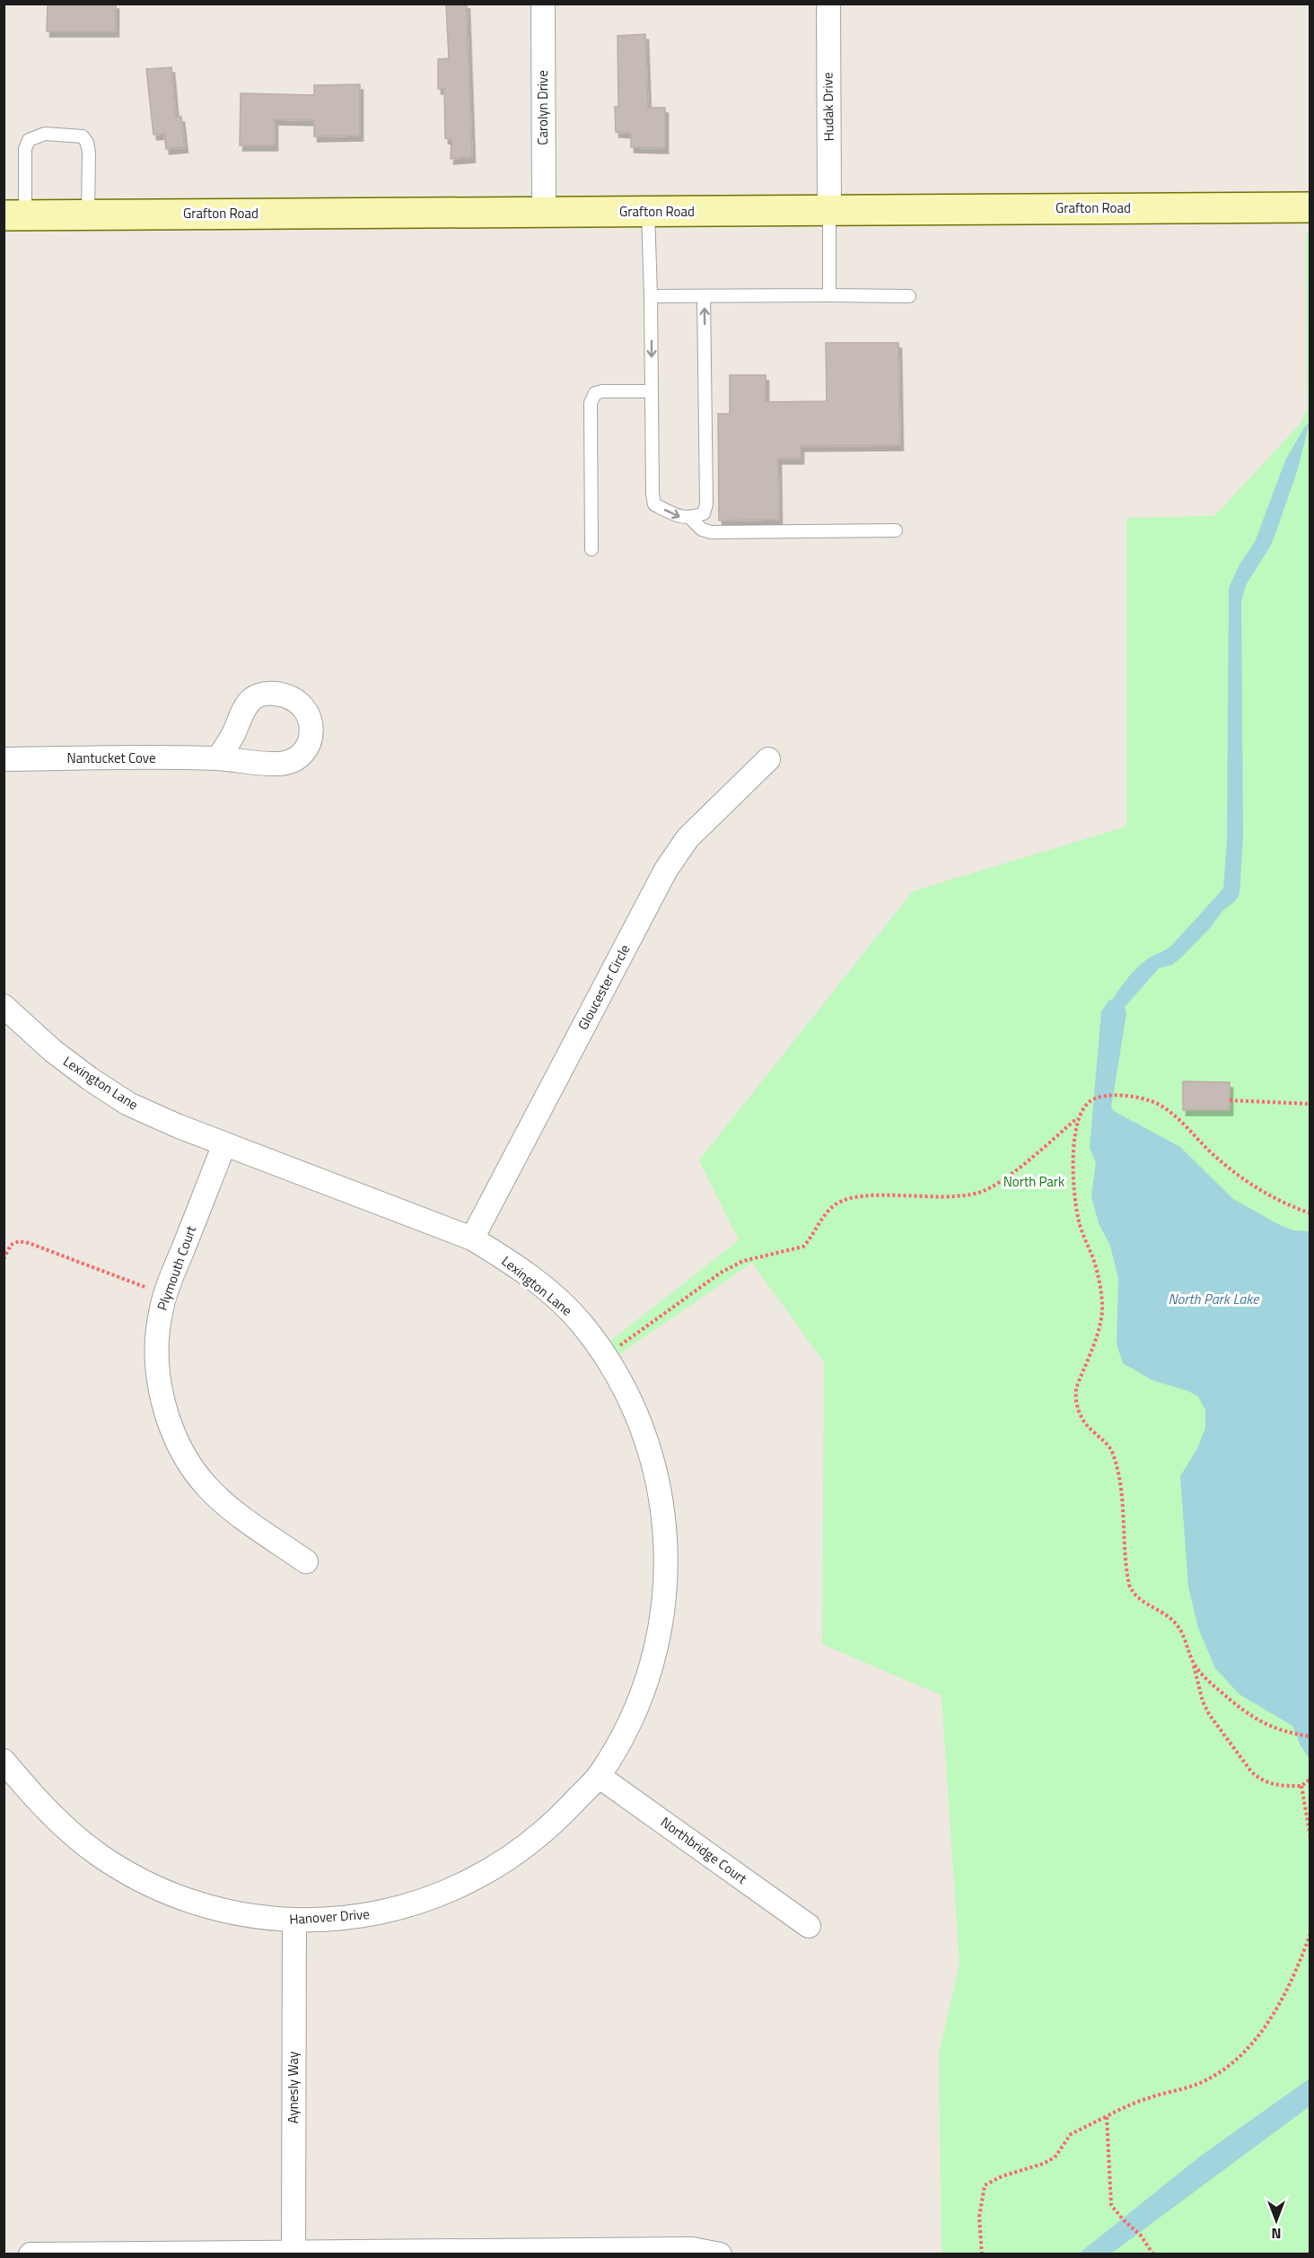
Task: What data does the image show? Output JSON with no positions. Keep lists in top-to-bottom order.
{
  "streets": {
    "street": [
      "Hudak Drive",
      "Carolyn Drive",
      "Grafton Road",
      "Nantucket Cove",
      "Gloucester Circle",
      "Lexington Lane",
      "Plymouth Court",
      "Northbridge Court",
      "Hanover Drive",
      "Aynesly Way"
    ]
  },
  "crossings": [
    ["Hudak Drive", "Grafton Road"],
    ["Carolyn Drive", "Grafton Road"],
    ["Gloucester Circle", "Lexington Lane"],
    ["Lexington Lane", "Plymouth Court"],
    ["Lexington Lane", "Northbridge Court"],
    ["Lexington Lane", "Hanover Drive"],
    ["Northbridge Court", "Hanover Drive"],
    ["Hanover Drive", "Aynesly Way"]
  ],
  "water": ["North Park Lake"],
  "parks": ["North Park"],
  "north": "bottom"
}
